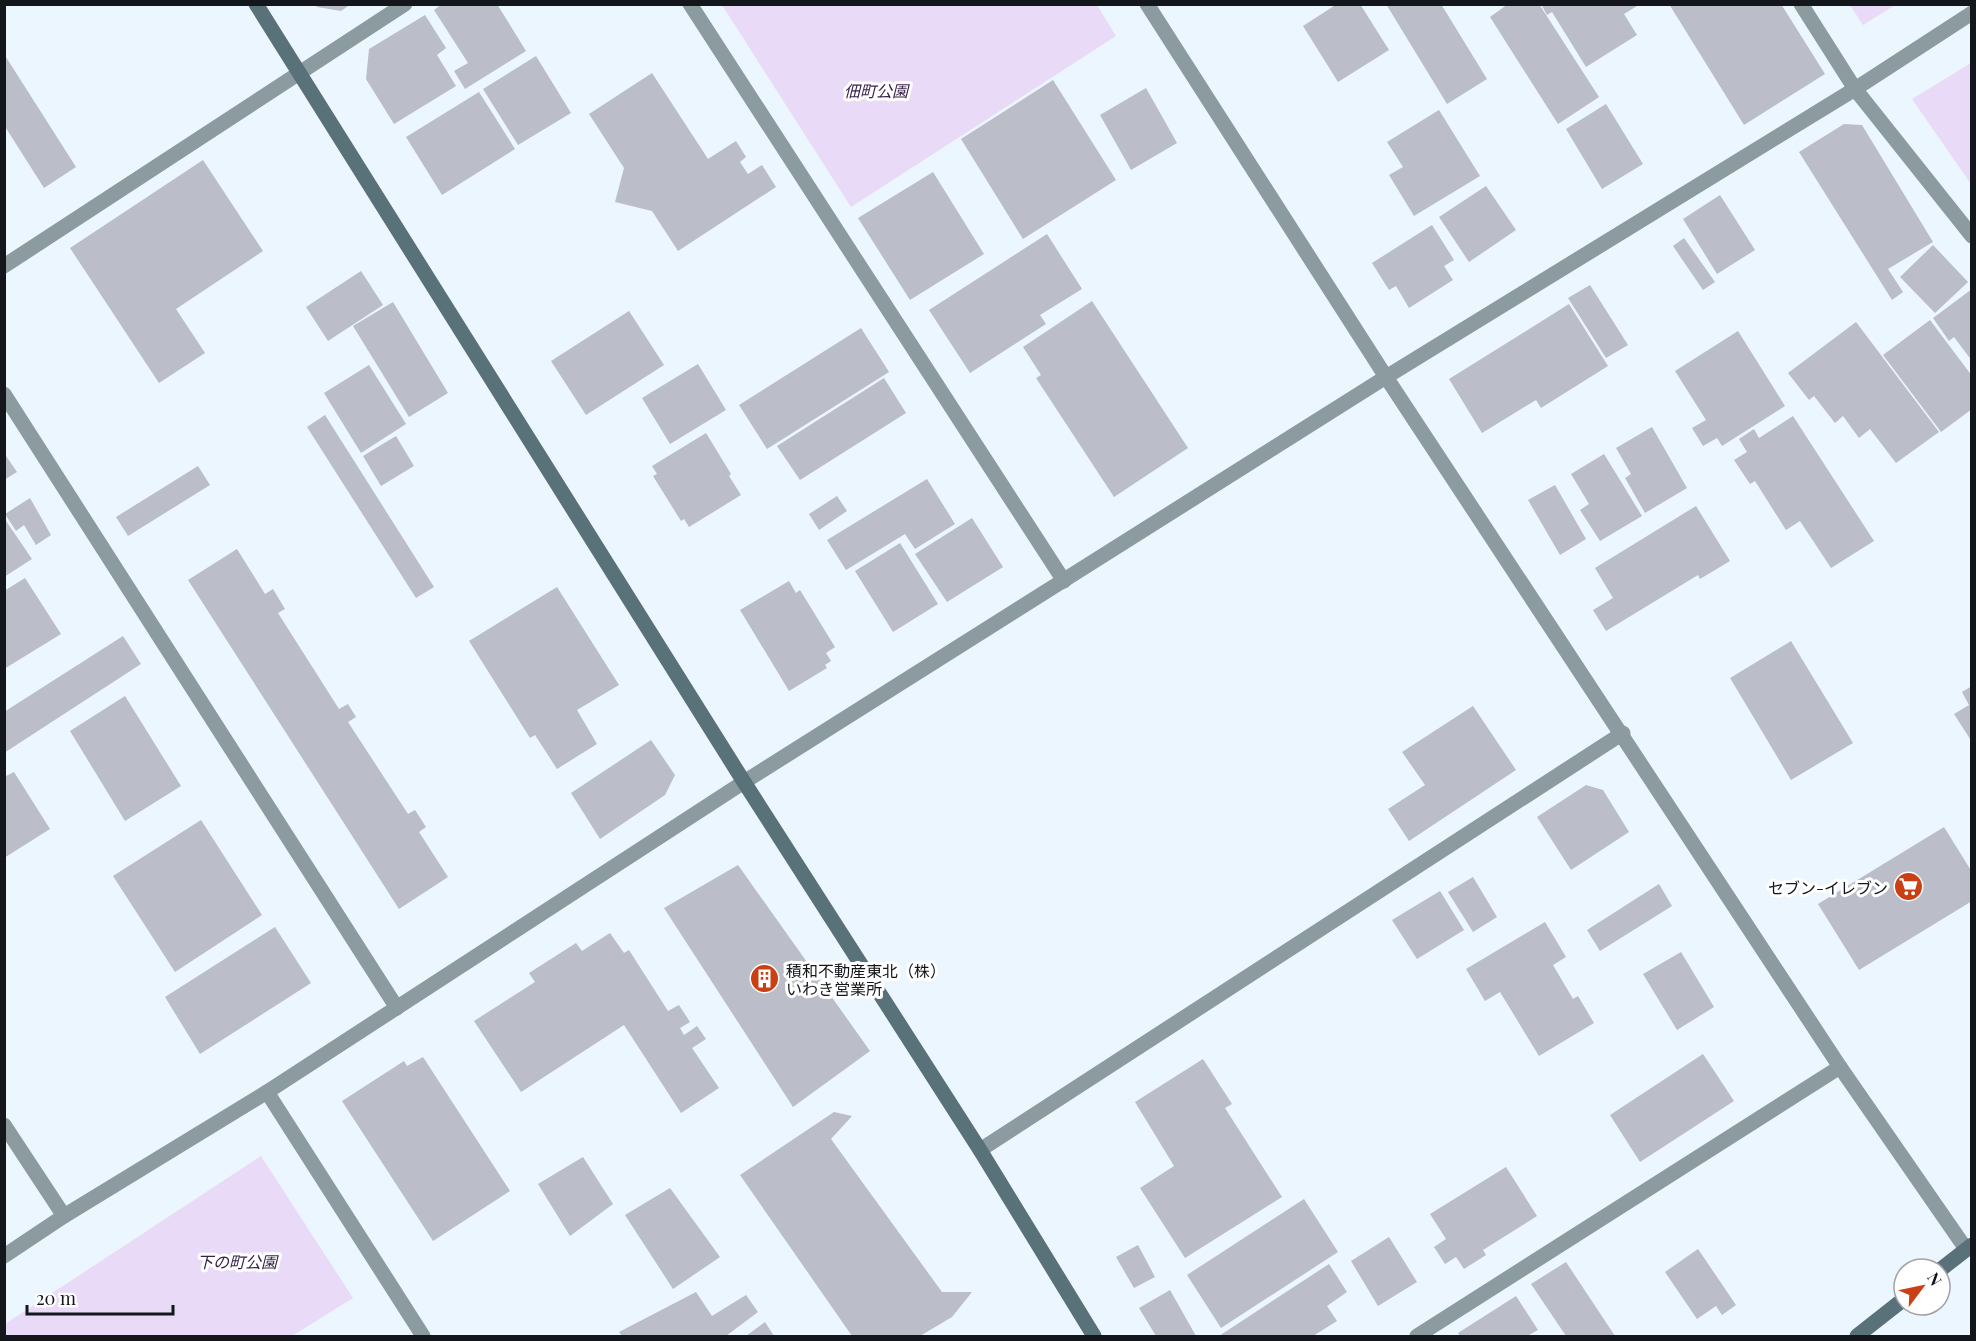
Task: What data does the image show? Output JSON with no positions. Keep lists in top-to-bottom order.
{
  "parks": ["佃町公園", "下の町公園"],
  "places": {
    "supermarket": ["セブン-イレブン"],
    "building": ["積和不動産東北（株） いわき営業所"]
  },
  "scale_bar": "20 m",
  "north": "top right"
}
